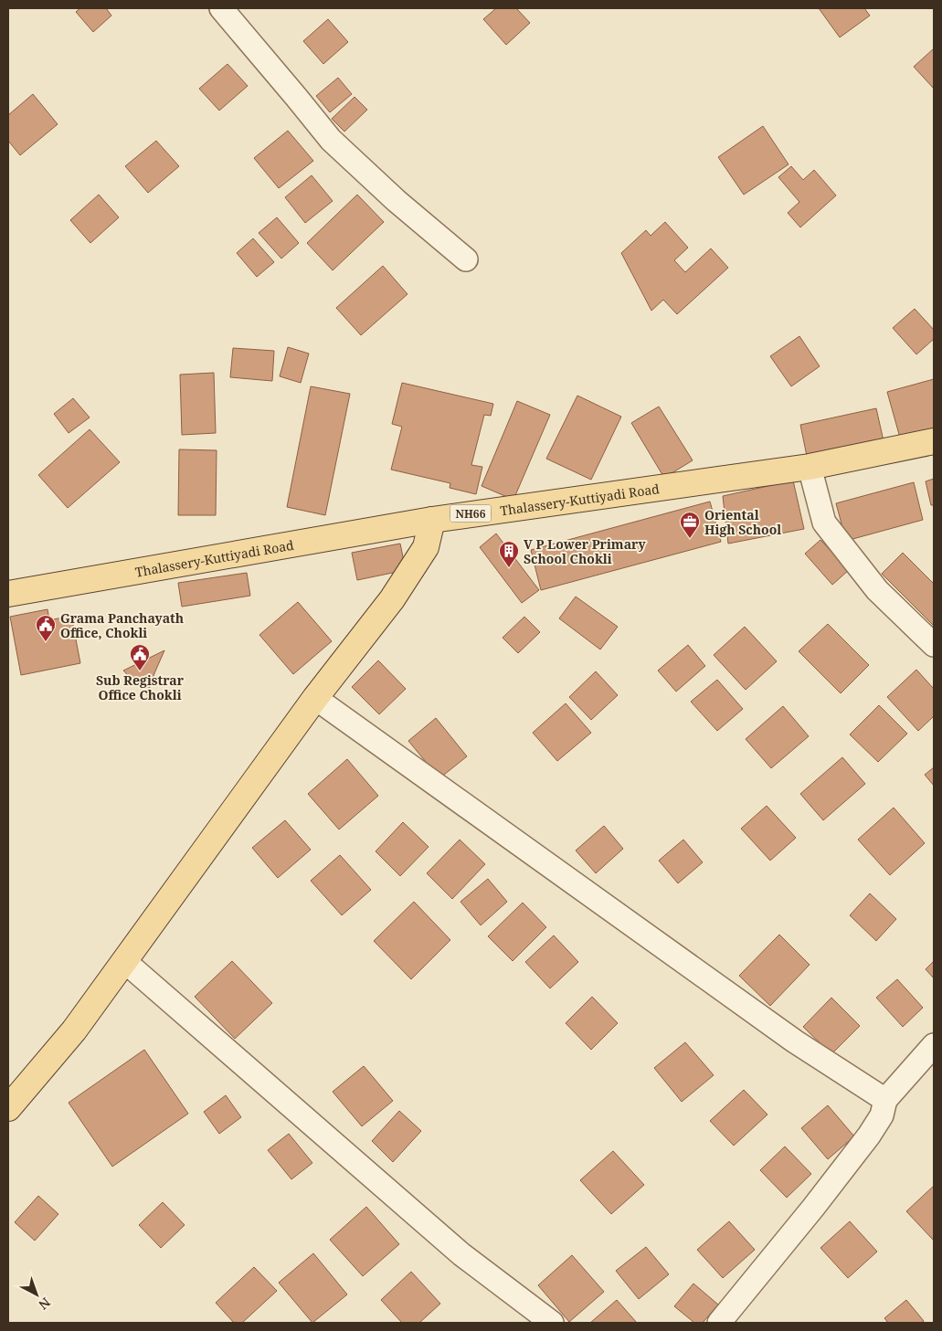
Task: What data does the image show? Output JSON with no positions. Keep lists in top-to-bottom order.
{
  "streets": {
    "main road": ["Thalassery-Kuttiyadi Road", "NH66"]
  },
  "places": {
    "office": ["Oriental High School"],
    "building": ["V P Lower Primary School Chokli"],
    "public building": ["Grama Panchayath Office, Chokli", "Sub Registrar Office Chokli"]
  },
  "north": "bottom right"
}
